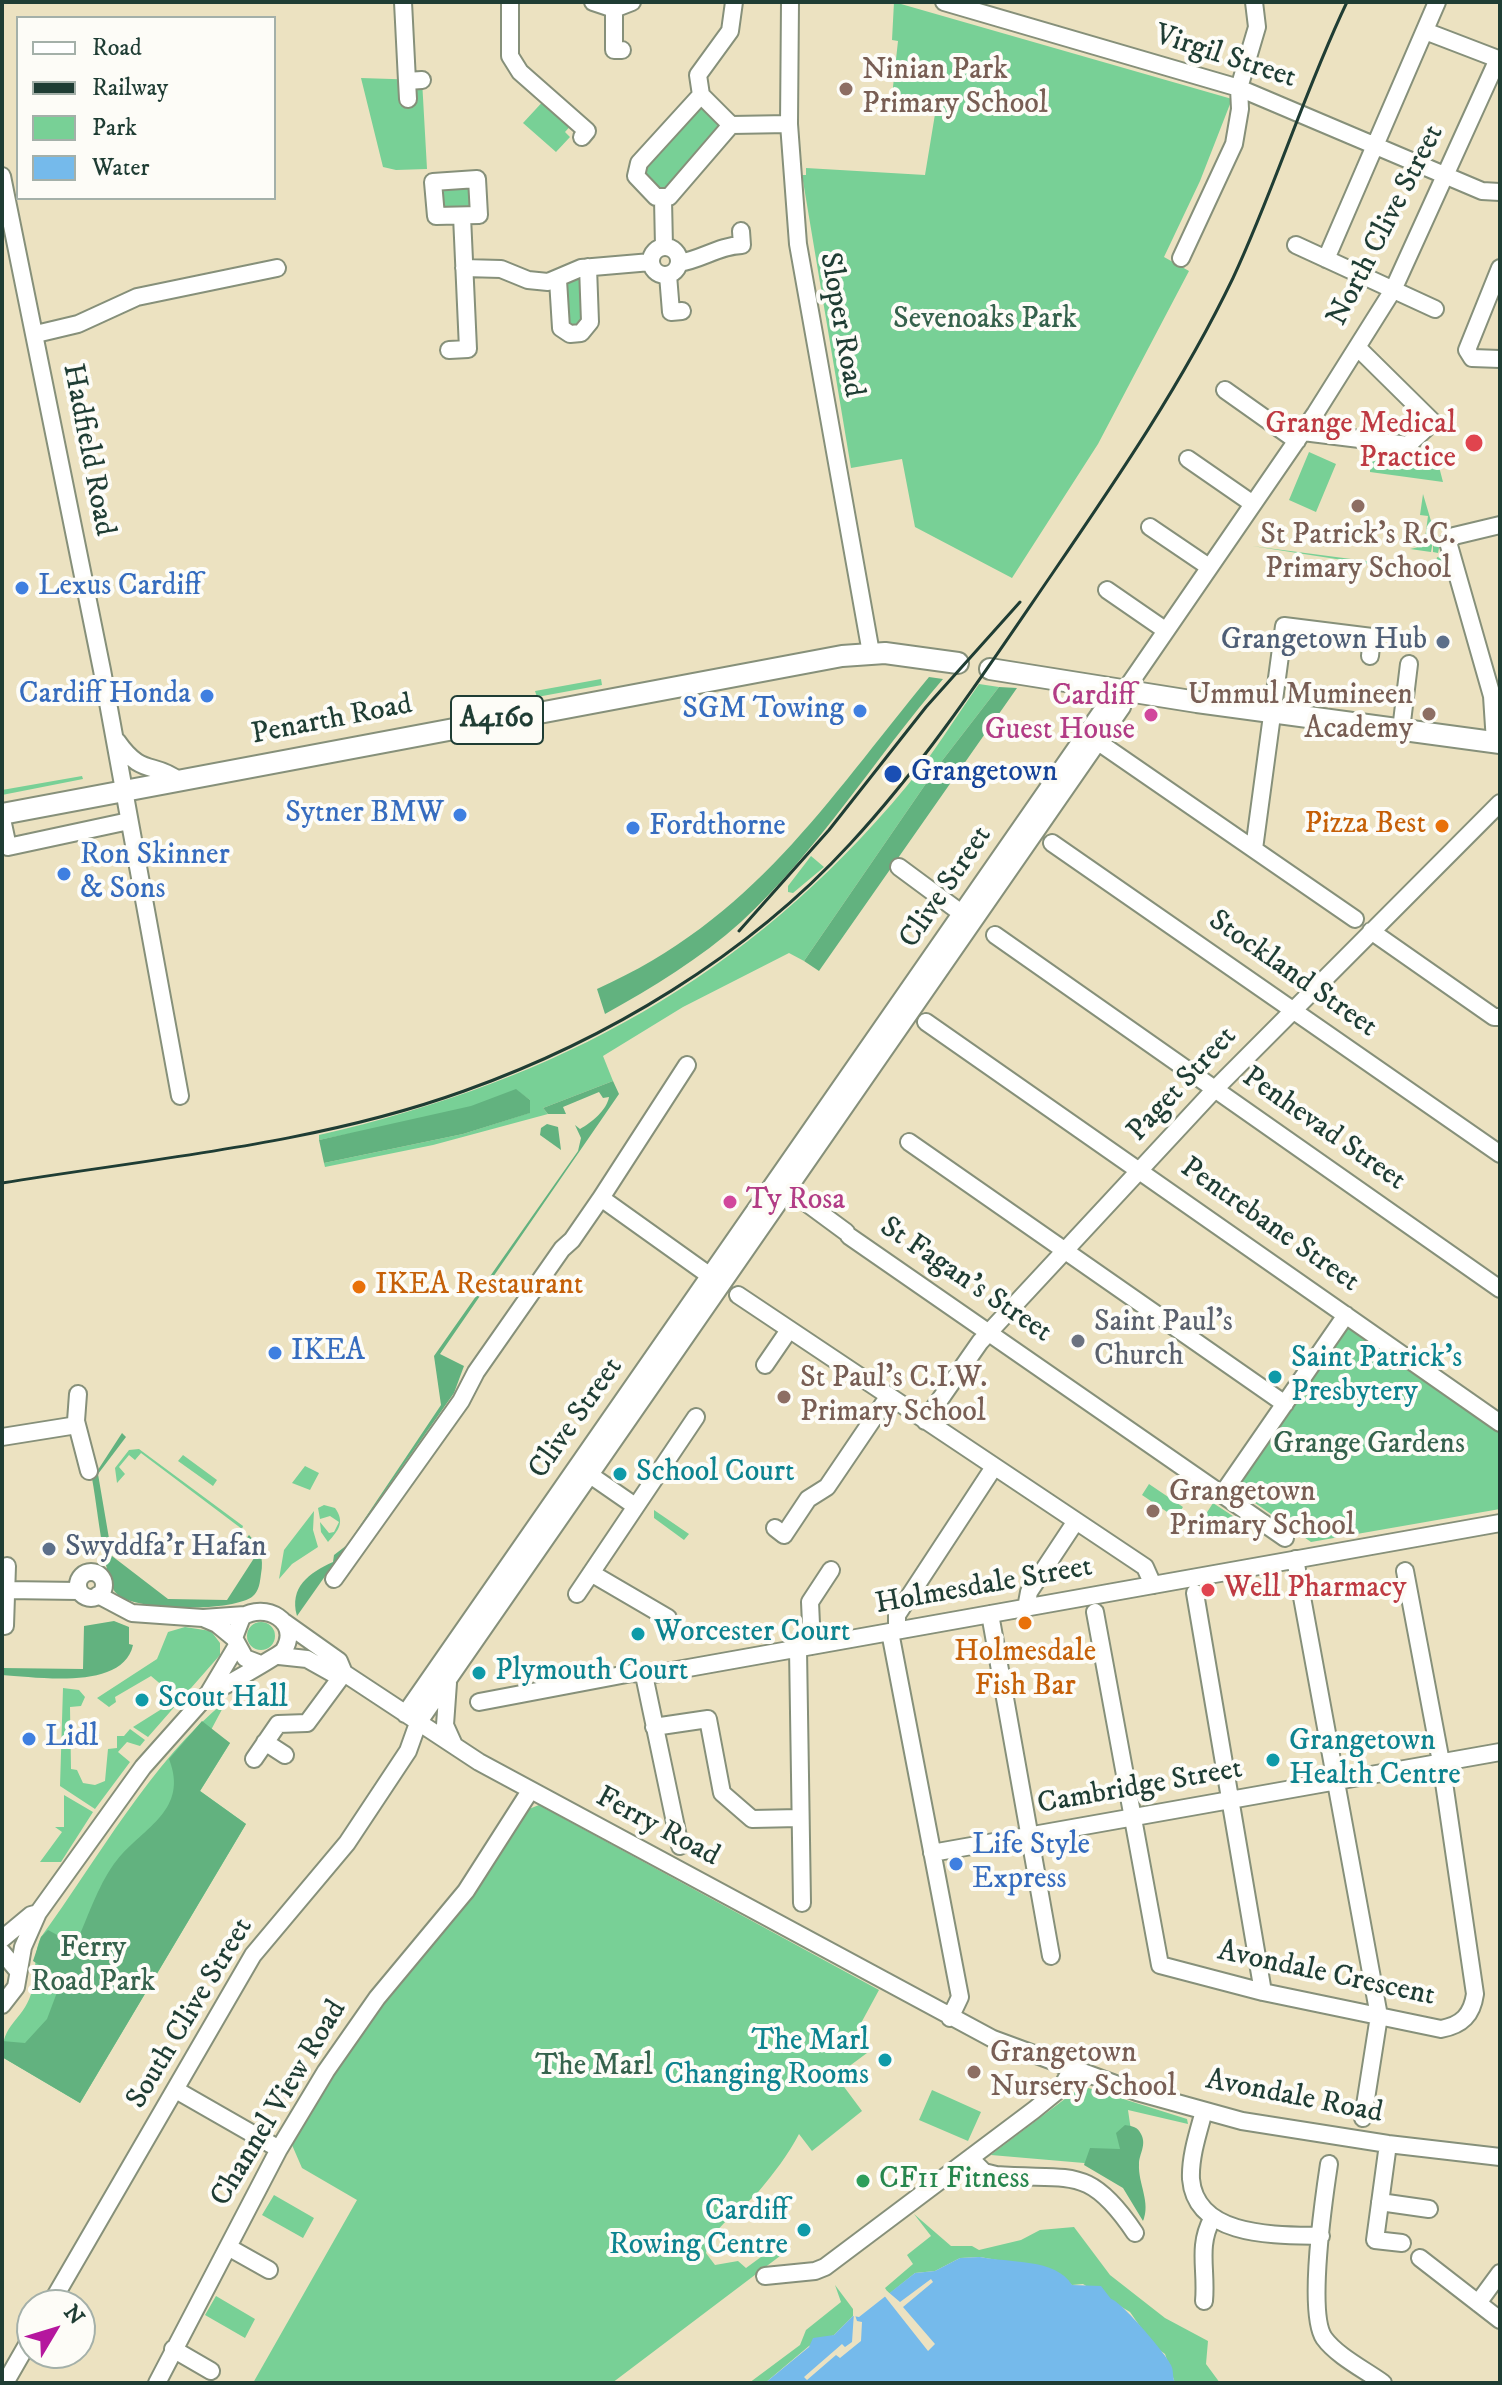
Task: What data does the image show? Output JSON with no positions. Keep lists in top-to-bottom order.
{
  "streets": {
    "main road": ["A4160", "Penarth Road"],
    "street": [
      "Virgil Street",
      "North Clive Street",
      "Sloper Road",
      "Hadfield Road",
      "Clive Street",
      "Stockland Street",
      "Paget Street",
      "Penhevad Street",
      "Pentrebane Street",
      "St Fagan's Street",
      "Holmesdale Street",
      "Cambridge Street",
      "Ferry Road",
      "Avondale Crescent",
      "South Clive Street",
      "Avondale Road",
      "Channel View Road"
    ]
  },
  "crossings": [
    ["Virgil Street", "North Clive Street"],
    ["North Clive Street", "Penarth Road"],
    ["North Clive Street", "Clive Street"],
    ["Sloper Road", "Penarth Road"],
    ["Hadfield Road", "Penarth Road"],
    ["Penarth Road", "Clive Street"],
    ["Clive Street", "St Fagan's Street"],
    ["Clive Street", "Ferry Road"],
    ["Clive Street", "South Clive Street"],
    ["Stockland Street", "Paget Street"],
    ["Paget Street", "Penhevad Street"],
    ["Paget Street", "Pentrebane Street"],
    ["Paget Street", "St Fagan's Street"],
    ["Cambridge Street", "Avondale Crescent"],
    ["Ferry Road", "South Clive Street"],
    ["Ferry Road", "Avondale Road"],
    ["Ferry Road", "Channel View Road"]
  ],
  "parks": [
    "Sevenoaks Park",
    "Grange Gardens",
    "Ferry Road Park",
    "The Marl"
  ],
  "places": [
    "Ninian Park Primary School",
    "Grange Medical Practice",
    "St Patrick's R.C. Primary School",
    "Lexus Cardiff",
    "Grangetown Hub",
    "Cardiff Honda",
    "SGM Towing",
    "Ummul Mumineen Academy",
    "Cardiff Guest House",
    "Grangetown",
    "Sytner BMW",
    "Pizza Best",
    "Fordthorne",
    "Ron Skinner & Sons",
    "Ty Rosa",
    "IKEA Restaurant",
    "Saint Paul's Church",
    "IKEA",
    "Saint Patrick's Presbytery",
    "St Paul's C.I.W. Primary School",
    "School Court",
    "Grangetown Primary School",
    "Swyddfa’r Hafan",
    "Well Pharmacy",
    "Holmesdale Fish Bar",
    "Worcester Court",
    "Plymouth Court",
    "Scout Hall",
    "Lidl",
    "Grangetown Health Centre",
    "Life Style Express",
    "The Marl Changing Rooms",
    "Grangetown Nursery School",
    "CF11 Fitness",
    "Cardiff Rowing Centre"
  ],
  "legend": [
    "Road",
    "Railway",
    "Park",
    "Water"
  ],
  "north": "top right"
}
